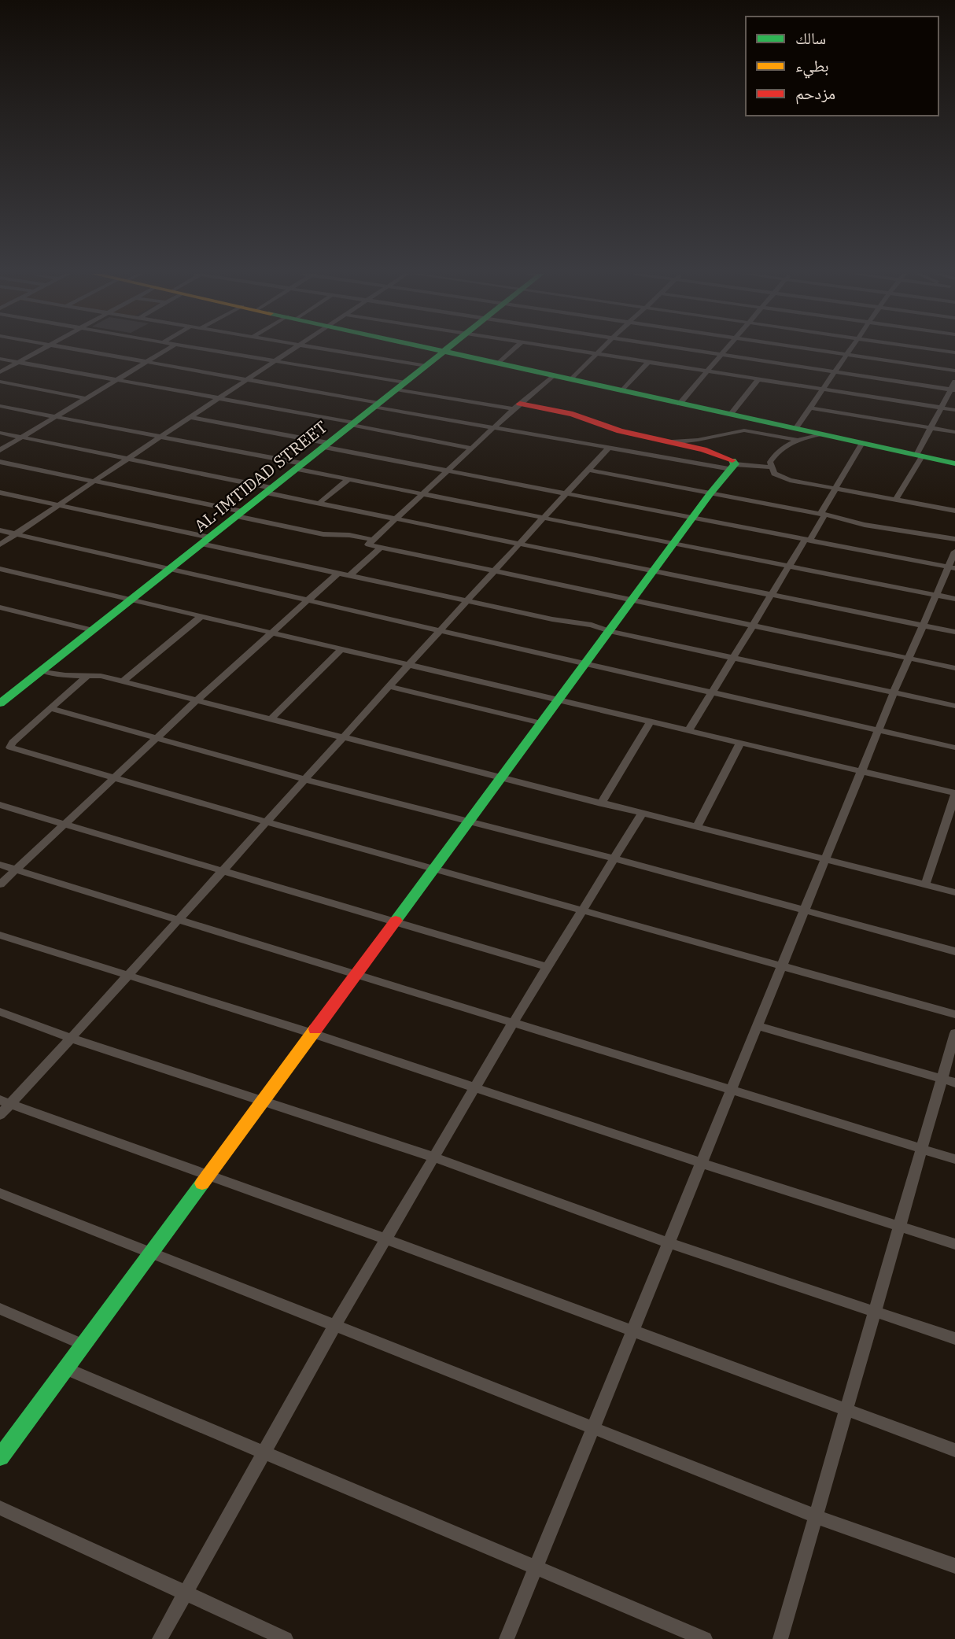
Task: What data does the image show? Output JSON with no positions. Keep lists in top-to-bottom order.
{
  "streets": {
    "street": ["AL-IMTIDAD STREET"]
  },
  "legend": ["سالك", "بطيء", "مزدحم"]
}
